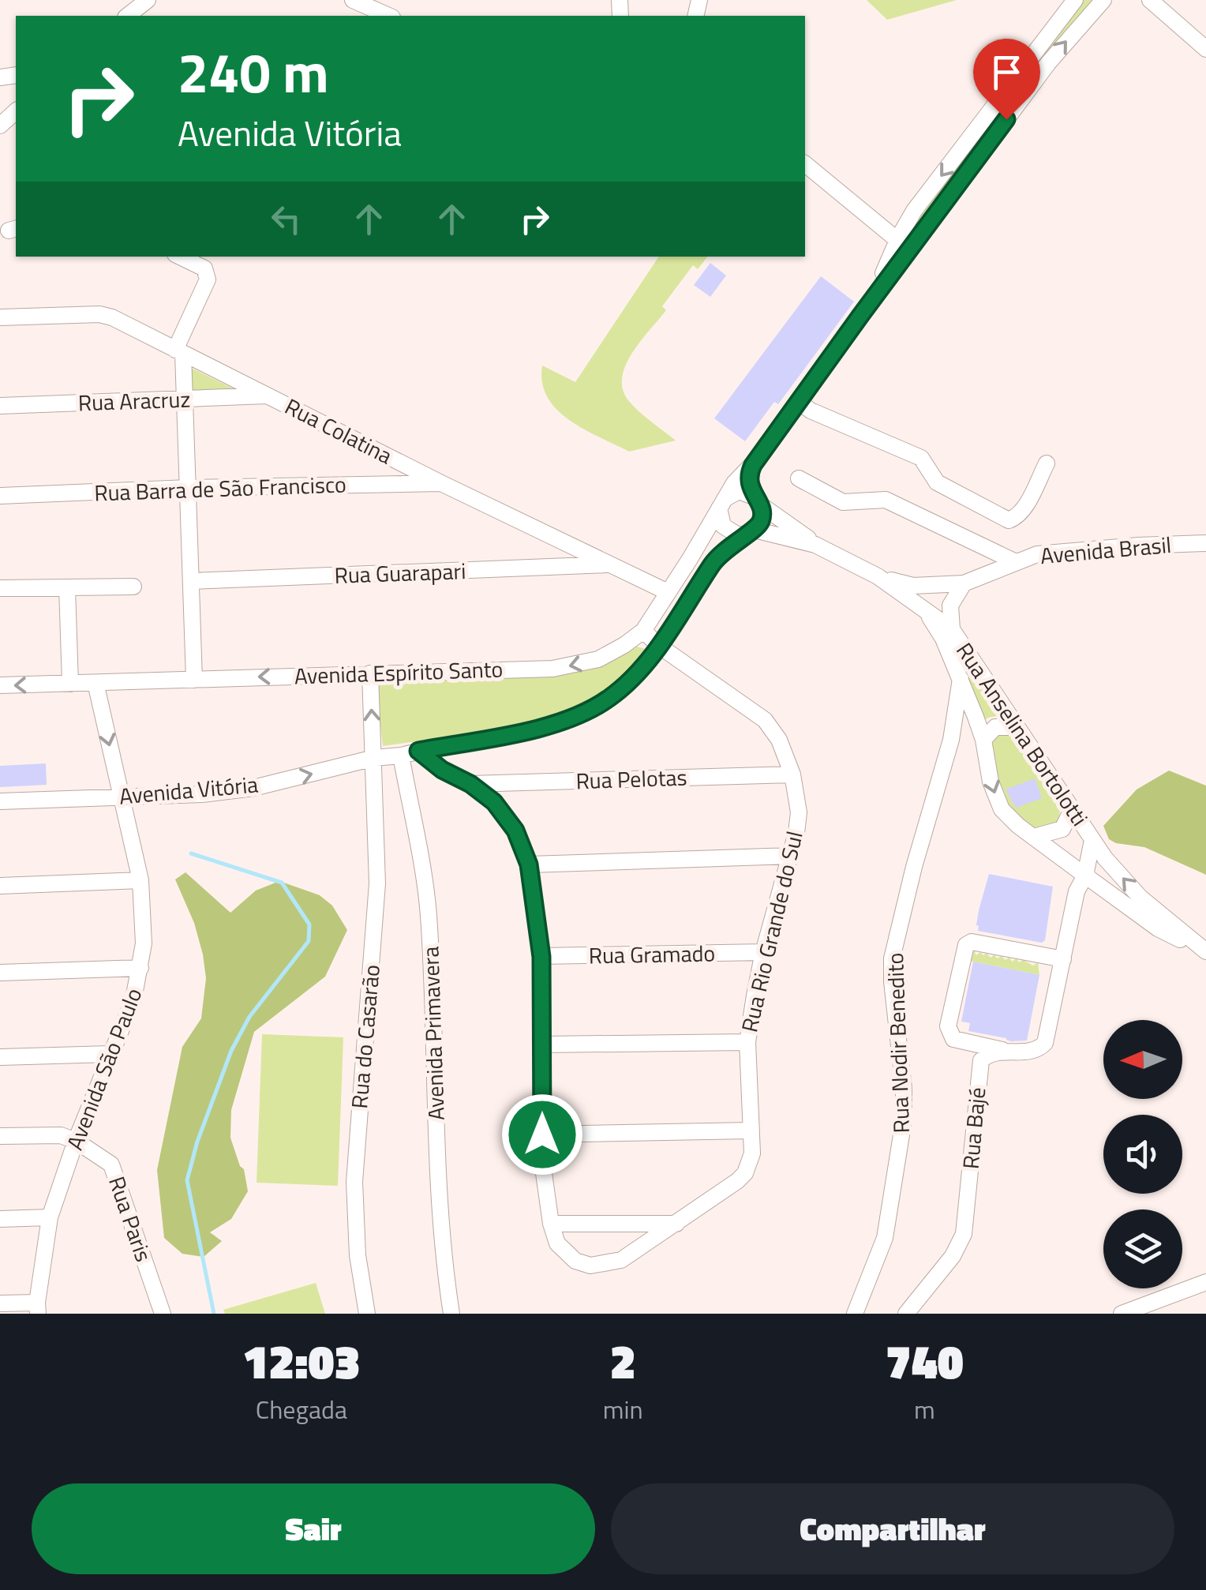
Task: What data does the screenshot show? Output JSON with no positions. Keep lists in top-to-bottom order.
{
  "streets": {
    "street": [
      "Rua Aracruz",
      "Rua Colatina",
      "Rua Barra de São Francisco",
      "Avenida Brasil",
      "Rua Guarapari",
      "Avenida Espírito Santo",
      "Rua Anselina Bortolotti",
      "Rua Pelotas",
      "Avenida Vitória",
      "Rua Rio Grande do Sul",
      "Rua Gramado",
      "Avenida Primavera",
      "Rua do Casarão",
      "Rua Nodir Benedito",
      "Avenida São Paulo",
      "Rua Bajé",
      "Rua Paris"
    ]
  },
  "crossings": [
    ["Rua Aracruz", "Rua Colatina"],
    ["Rua Colatina", "Rua Barra de São Francisco"],
    ["Rua Colatina", "Rua Guarapari"],
    ["Rua Colatina", "Avenida Espírito Santo"],
    ["Avenida Espírito Santo", "Avenida Vitória"],
    ["Avenida Espírito Santo", "Avenida São Paulo"],
    ["Rua Anselina Bortolotti", "Rua Nodir Benedito"],
    ["Rua Pelotas", "Rua Rio Grande do Sul"],
    ["Avenida Vitória", "Rua Rio Grande do Sul"],
    ["Avenida Vitória", "Avenida Primavera"],
    ["Avenida Vitória", "Rua do Casarão"],
    ["Avenida Vitória", "Avenida São Paulo"],
    ["Rua Rio Grande do Sul", "Rua Gramado"],
    ["Avenida São Paulo", "Rua Paris"]
  ],
  "one_way": ["Avenida Espírito Santo"],
  "north": "left",
  "page": {
    "turn": ["240 m", "Avenida Vitória"],
    "eta": [
      "12:03",
      "Chegada",
      "2",
      "min",
      "740",
      "m"
    ],
    "buttons": ["Sair", "Compartilhar"]
  }
}
